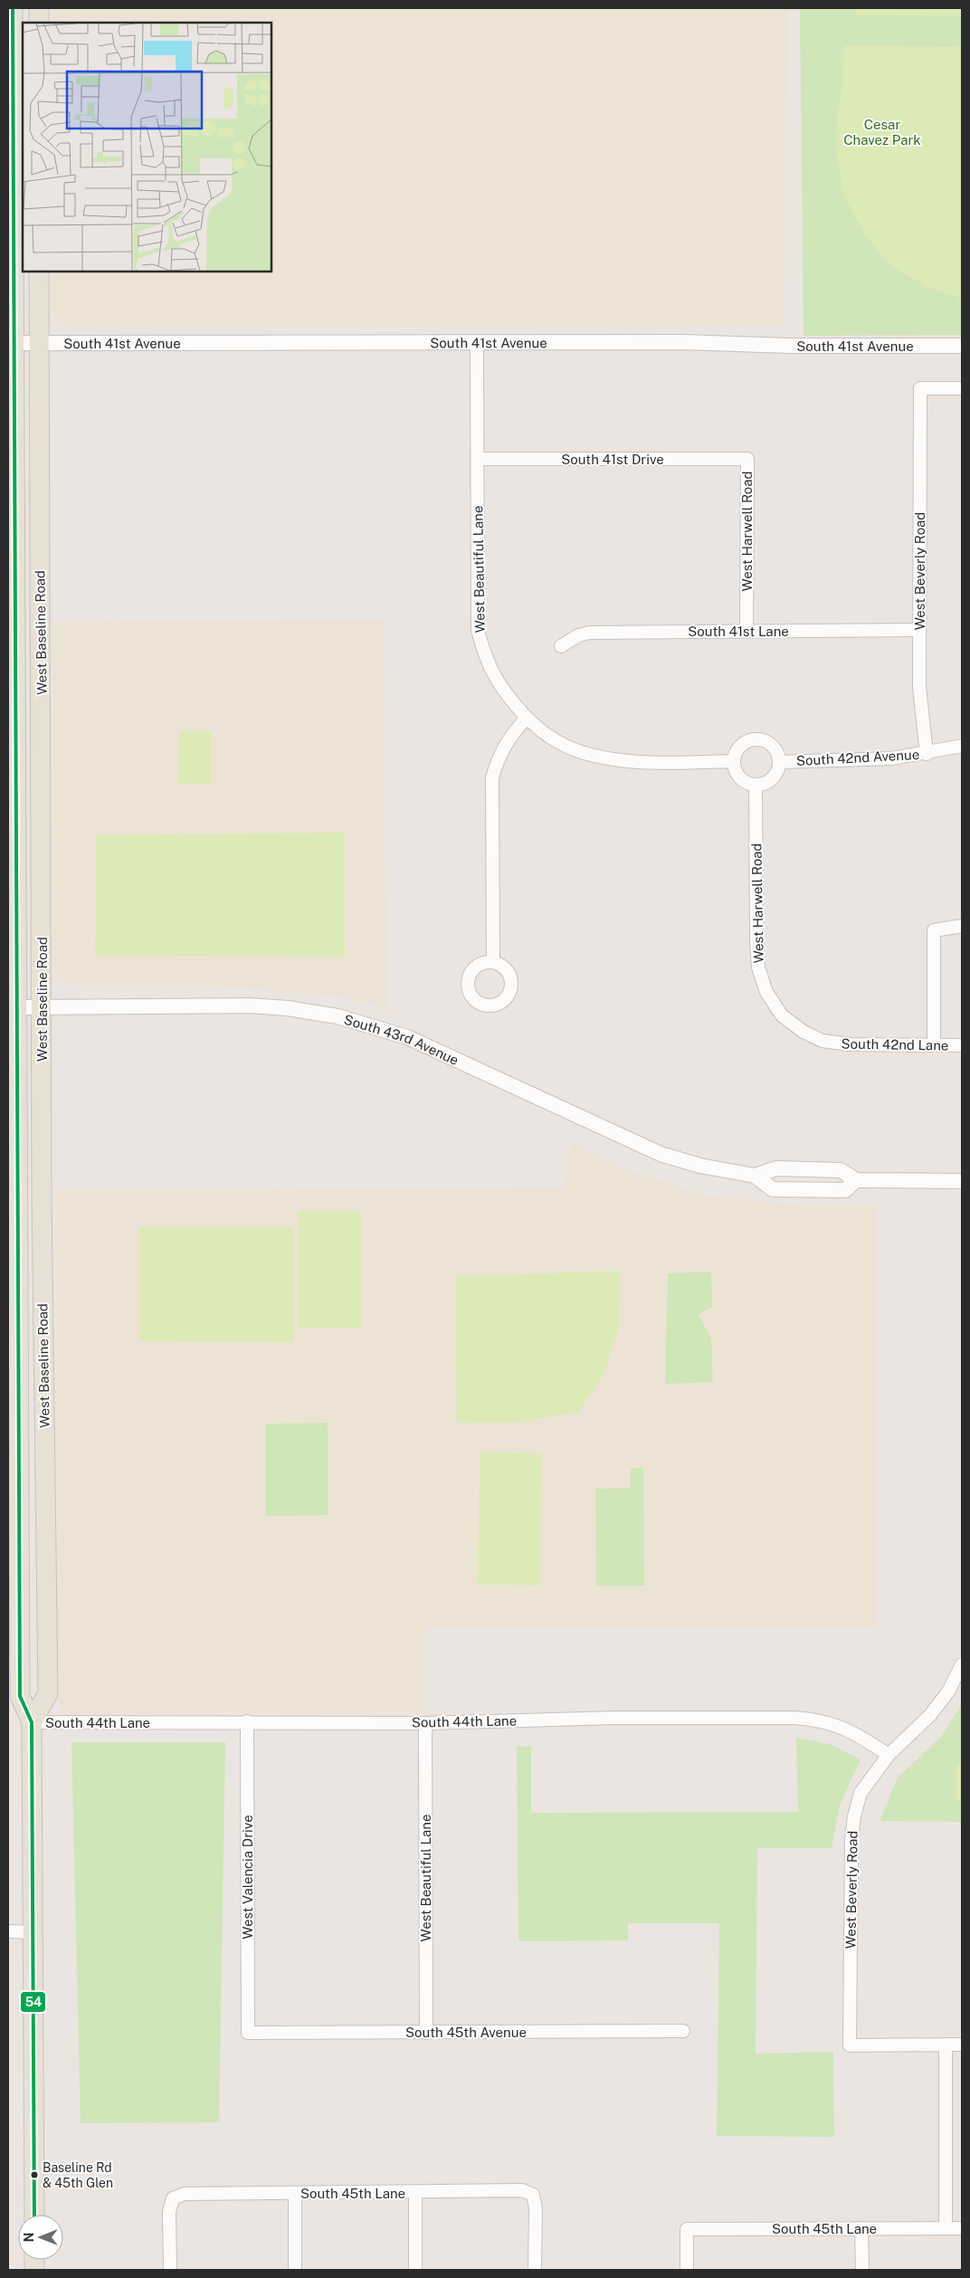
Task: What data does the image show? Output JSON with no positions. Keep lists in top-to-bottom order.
{
  "streets": {
    "main road": ["West Baseline Road"],
    "street": [
      "South 41st Avenue",
      "South 41st Drive",
      "West Harwell Road",
      "West Beautiful Lane",
      "West Beverly Road",
      "South 41st Lane",
      "South 42nd Avenue",
      "South 43rd Avenue",
      "South 42nd Lane",
      "South 44th Lane",
      "West Valencia Drive",
      "South 45th Avenue",
      "South 45th Lane"
    ]
  },
  "crossings": [
    ["South 41st Avenue", "West Beautiful Lane"],
    ["South 41st Avenue", "West Baseline Road"],
    ["South 41st Drive", "West Harwell Road"],
    ["South 41st Drive", "West Beautiful Lane"],
    ["West Harwell Road", "South 41st Lane"],
    ["West Harwell Road", "South 42nd Avenue"],
    ["West Harwell Road", "South 42nd Lane"],
    ["West Beautiful Lane", "South 44th Lane"],
    ["West Beautiful Lane", "South 45th Avenue"],
    ["West Beverly Road", "South 41st Lane"],
    ["West Beverly Road", "South 42nd Avenue"],
    ["West Beverly Road", "South 44th Lane"],
    ["West Baseline Road", "South 43rd Avenue"],
    ["West Baseline Road", "South 44th Lane"],
    ["South 44th Lane", "West Valencia Drive"],
    ["West Valencia Drive", "South 45th Avenue"]
  ],
  "parks": ["Cesar Chavez Park"],
  "places": ["Baseline Rd & 45th Glen"],
  "lines": ["transit line 54"],
  "north": "left"
}
